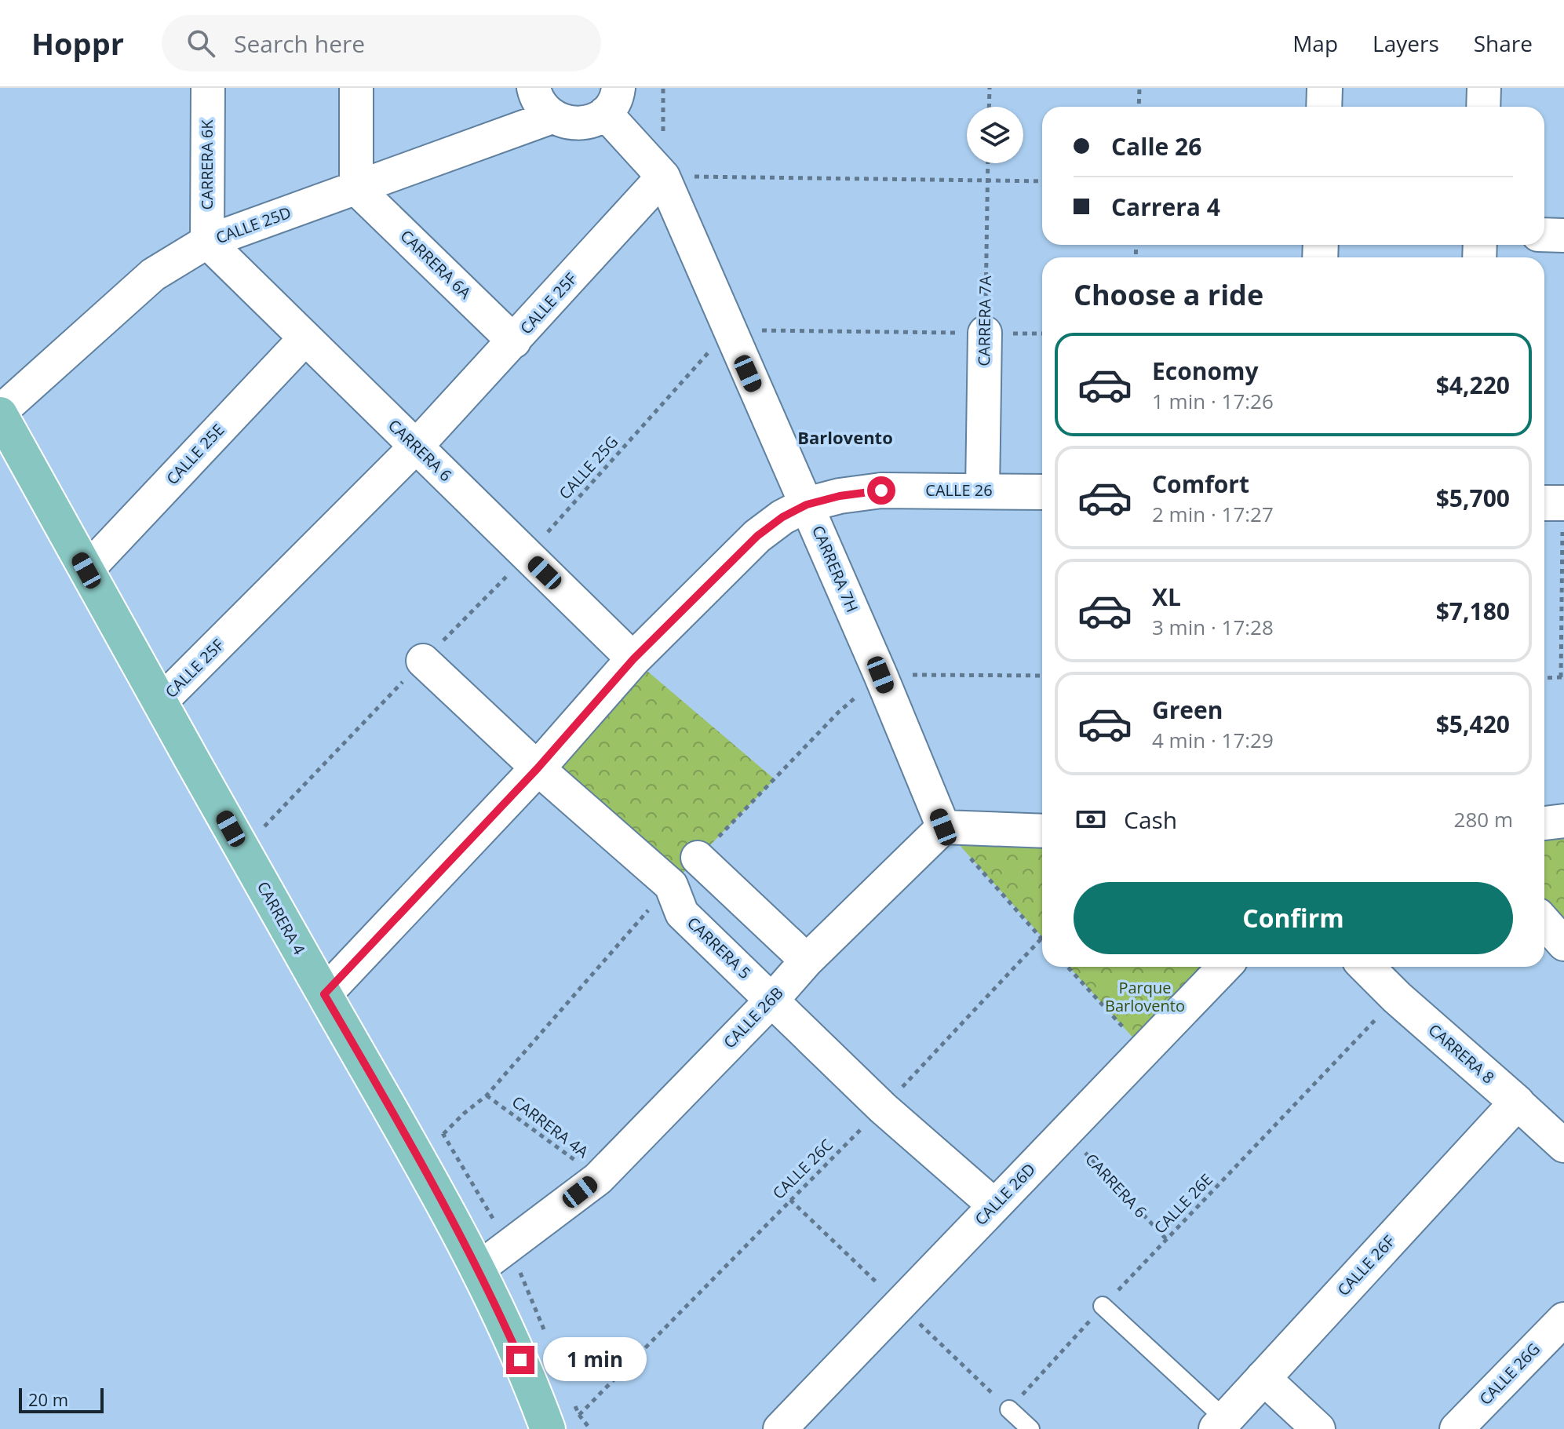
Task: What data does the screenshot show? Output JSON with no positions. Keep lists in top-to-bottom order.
{
  "streets": {
    "main road": ["CARRERA 4"],
    "street": [
      "CARRERA 6K",
      "CALLE 25D",
      "CARRERA 6A",
      "CALLE 25F",
      "CARRERA 7A",
      "CARRERA 6",
      "CALLE 25E",
      "CALLE 26",
      "CARRERA 7H",
      "CARRERA 5",
      "CALLE 26B",
      "CARRERA 8",
      "CALLE 26D",
      "CALLE 26F",
      "CALLE 26G"
    ],
    "path": [
      "CALLE 25G",
      "CARRERA 4A",
      "CALLE 26C",
      "CALLE 26E"
    ]
  },
  "crossings": [
    ["CARRERA 6K", "CALLE 25D"],
    ["CARRERA 6K", "CARRERA 6"],
    ["CALLE 25D", "CARRERA 6A"],
    ["CALLE 25D", "CARRERA 6"],
    ["CALLE 25D", "CARRERA 4"],
    ["CARRERA 6A", "CALLE 25F"],
    ["CALLE 25F", "CARRERA 6"],
    ["CALLE 25F", "CARRERA 7H"],
    ["CALLE 25F", "CARRERA 4"],
    ["CARRERA 7A", "CALLE 26"],
    ["CARRERA 6", "CALLE 25E"],
    ["CARRERA 6", "CALLE 25G"],
    ["CARRERA 6", "CALLE 26"],
    ["CARRERA 6", "CALLE 26D"],
    ["CARRERA 6", "CALLE 26E"],
    ["CALLE 25E", "CARRERA 4"],
    ["CALLE 25G", "CARRERA 7H"],
    ["CALLE 25G", "CARRERA 4"],
    ["CALLE 25G", "CARRERA 5"],
    ["CALLE 26", "CARRERA 7H"],
    ["CALLE 26", "CARRERA 4"],
    ["CALLE 26", "CARRERA 5"],
    ["CARRERA 7H", "CALLE 26B"],
    ["CARRERA 4", "CALLE 26B"],
    ["CARRERA 5", "CALLE 26B"],
    ["CARRERA 5", "CALLE 26C"],
    ["CARRERA 5", "CALLE 26D"],
    ["CALLE 26B", "CARRERA 4A"],
    ["CARRERA 8", "CALLE 26E"],
    ["CARRERA 8", "CALLE 26F"]
  ],
  "districts": ["Barlovento"],
  "parks": ["Parque Barlovento"],
  "scale_bar": "20 m",
  "page": {
    "header": "Hoppr",
    "search": "Search here",
    "nav": ["Map", "Layers", "Share"],
    "banner": ["Calle 26", "Carrera 4"],
    "heading": "Choose a ride",
    "list": [
      {
        "name": "Economy",
        "note": "1 min · 17:26",
        "value": "$4,220"
      },
      {
        "name": "Comfort",
        "note": "2 min · 17:27",
        "value": "$5,700"
      },
      {
        "name": "XL",
        "note": "3 min · 17:28",
        "value": "$7,180"
      },
      {
        "name": "Green",
        "note": "4 min · 17:29",
        "value": "$5,420"
      }
    ],
    "pay": ["Cash", "280 m"],
    "buttons": "Confirm",
    "bubble": "1 min",
    "scale": "20 m"
  }
}
